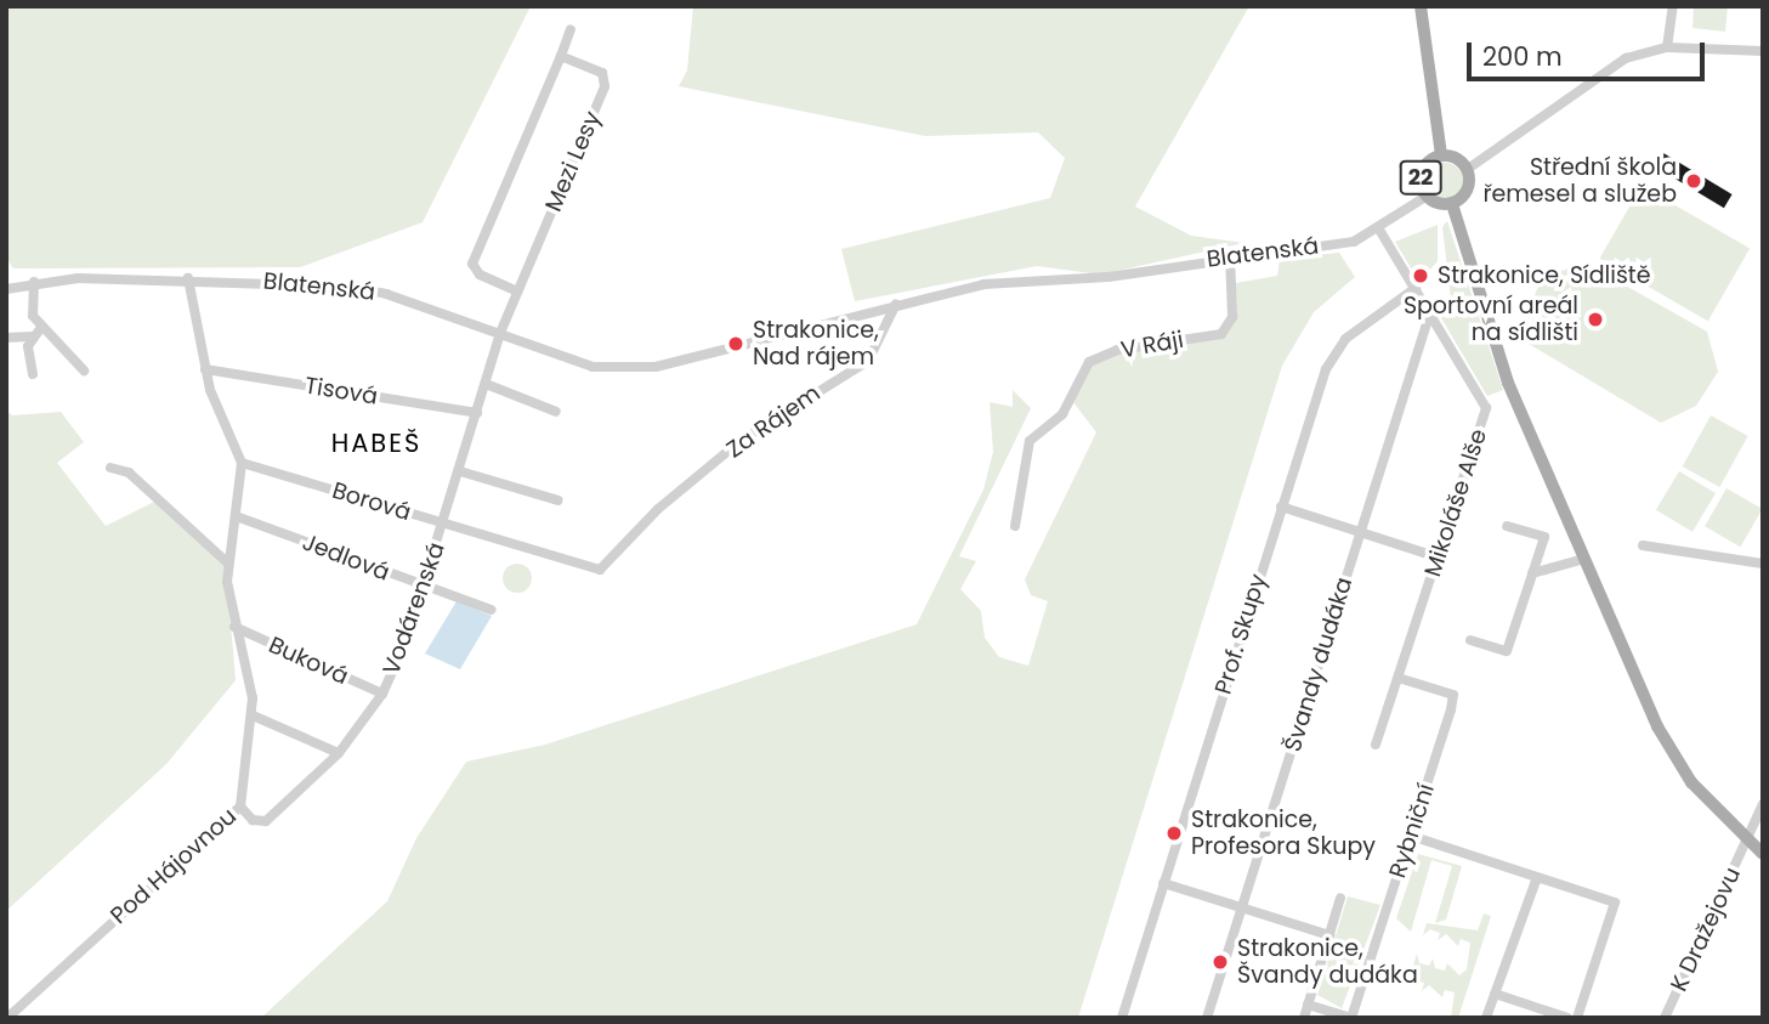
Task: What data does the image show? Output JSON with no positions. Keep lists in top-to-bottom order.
{
  "streets": {
    "main road": ["22"],
    "street": [
      "Mezi Lesy",
      "Blatenská",
      "V Ráji",
      "Tisová",
      "Za Rájem",
      "Borová",
      "Mikoláše Alše",
      "Jedlová",
      "Vodárenská",
      "Prof. Skupy",
      "Buková",
      "Švandy dudáka",
      "Rybniční",
      "Pod Hájovnou",
      "K Dražejovu"
    ]
  },
  "crossings": [
    ["Mezi Lesy", "Blatenská"],
    ["Mezi Lesy", "Vodárenská"],
    ["22", "Blatenská"],
    ["22", "K Dražejovu"],
    ["Blatenská", "V Ráji"],
    ["Blatenská", "Za Rájem"],
    ["Blatenská", "Mikoláše Alše"],
    ["Blatenská", "Vodárenská"],
    ["Blatenská", "Pod Hájovnou"],
    ["Tisová", "Vodárenská"],
    ["Tisová", "Pod Hájovnou"],
    ["Za Rájem", "Borová"],
    ["Borová", "Vodárenská"],
    ["Borová", "Pod Hájovnou"],
    ["Mikoláše Alše", "Prof. Skupy"],
    ["Mikoláše Alše", "Švandy dudáka"],
    ["Mikoláše Alše", "Rybniční"],
    ["Jedlová", "Vodárenská"],
    ["Jedlová", "Pod Hájovnou"],
    ["Vodárenská", "Buková"],
    ["Vodárenská", "Pod Hájovnou"],
    ["Buková", "Pod Hájovnou"]
  ],
  "districts": ["HABEŠ"],
  "places": [
    "Střední škola řemesel a služeb",
    "Strakonice, Sídliště",
    "Sportovní areál na sídlišti",
    "Strakonice, Nad rájem",
    "Strakonice, Profesora Skupy",
    "Strakonice, Švandy dudáka"
  ],
  "scale_bar": "200 m"
}
